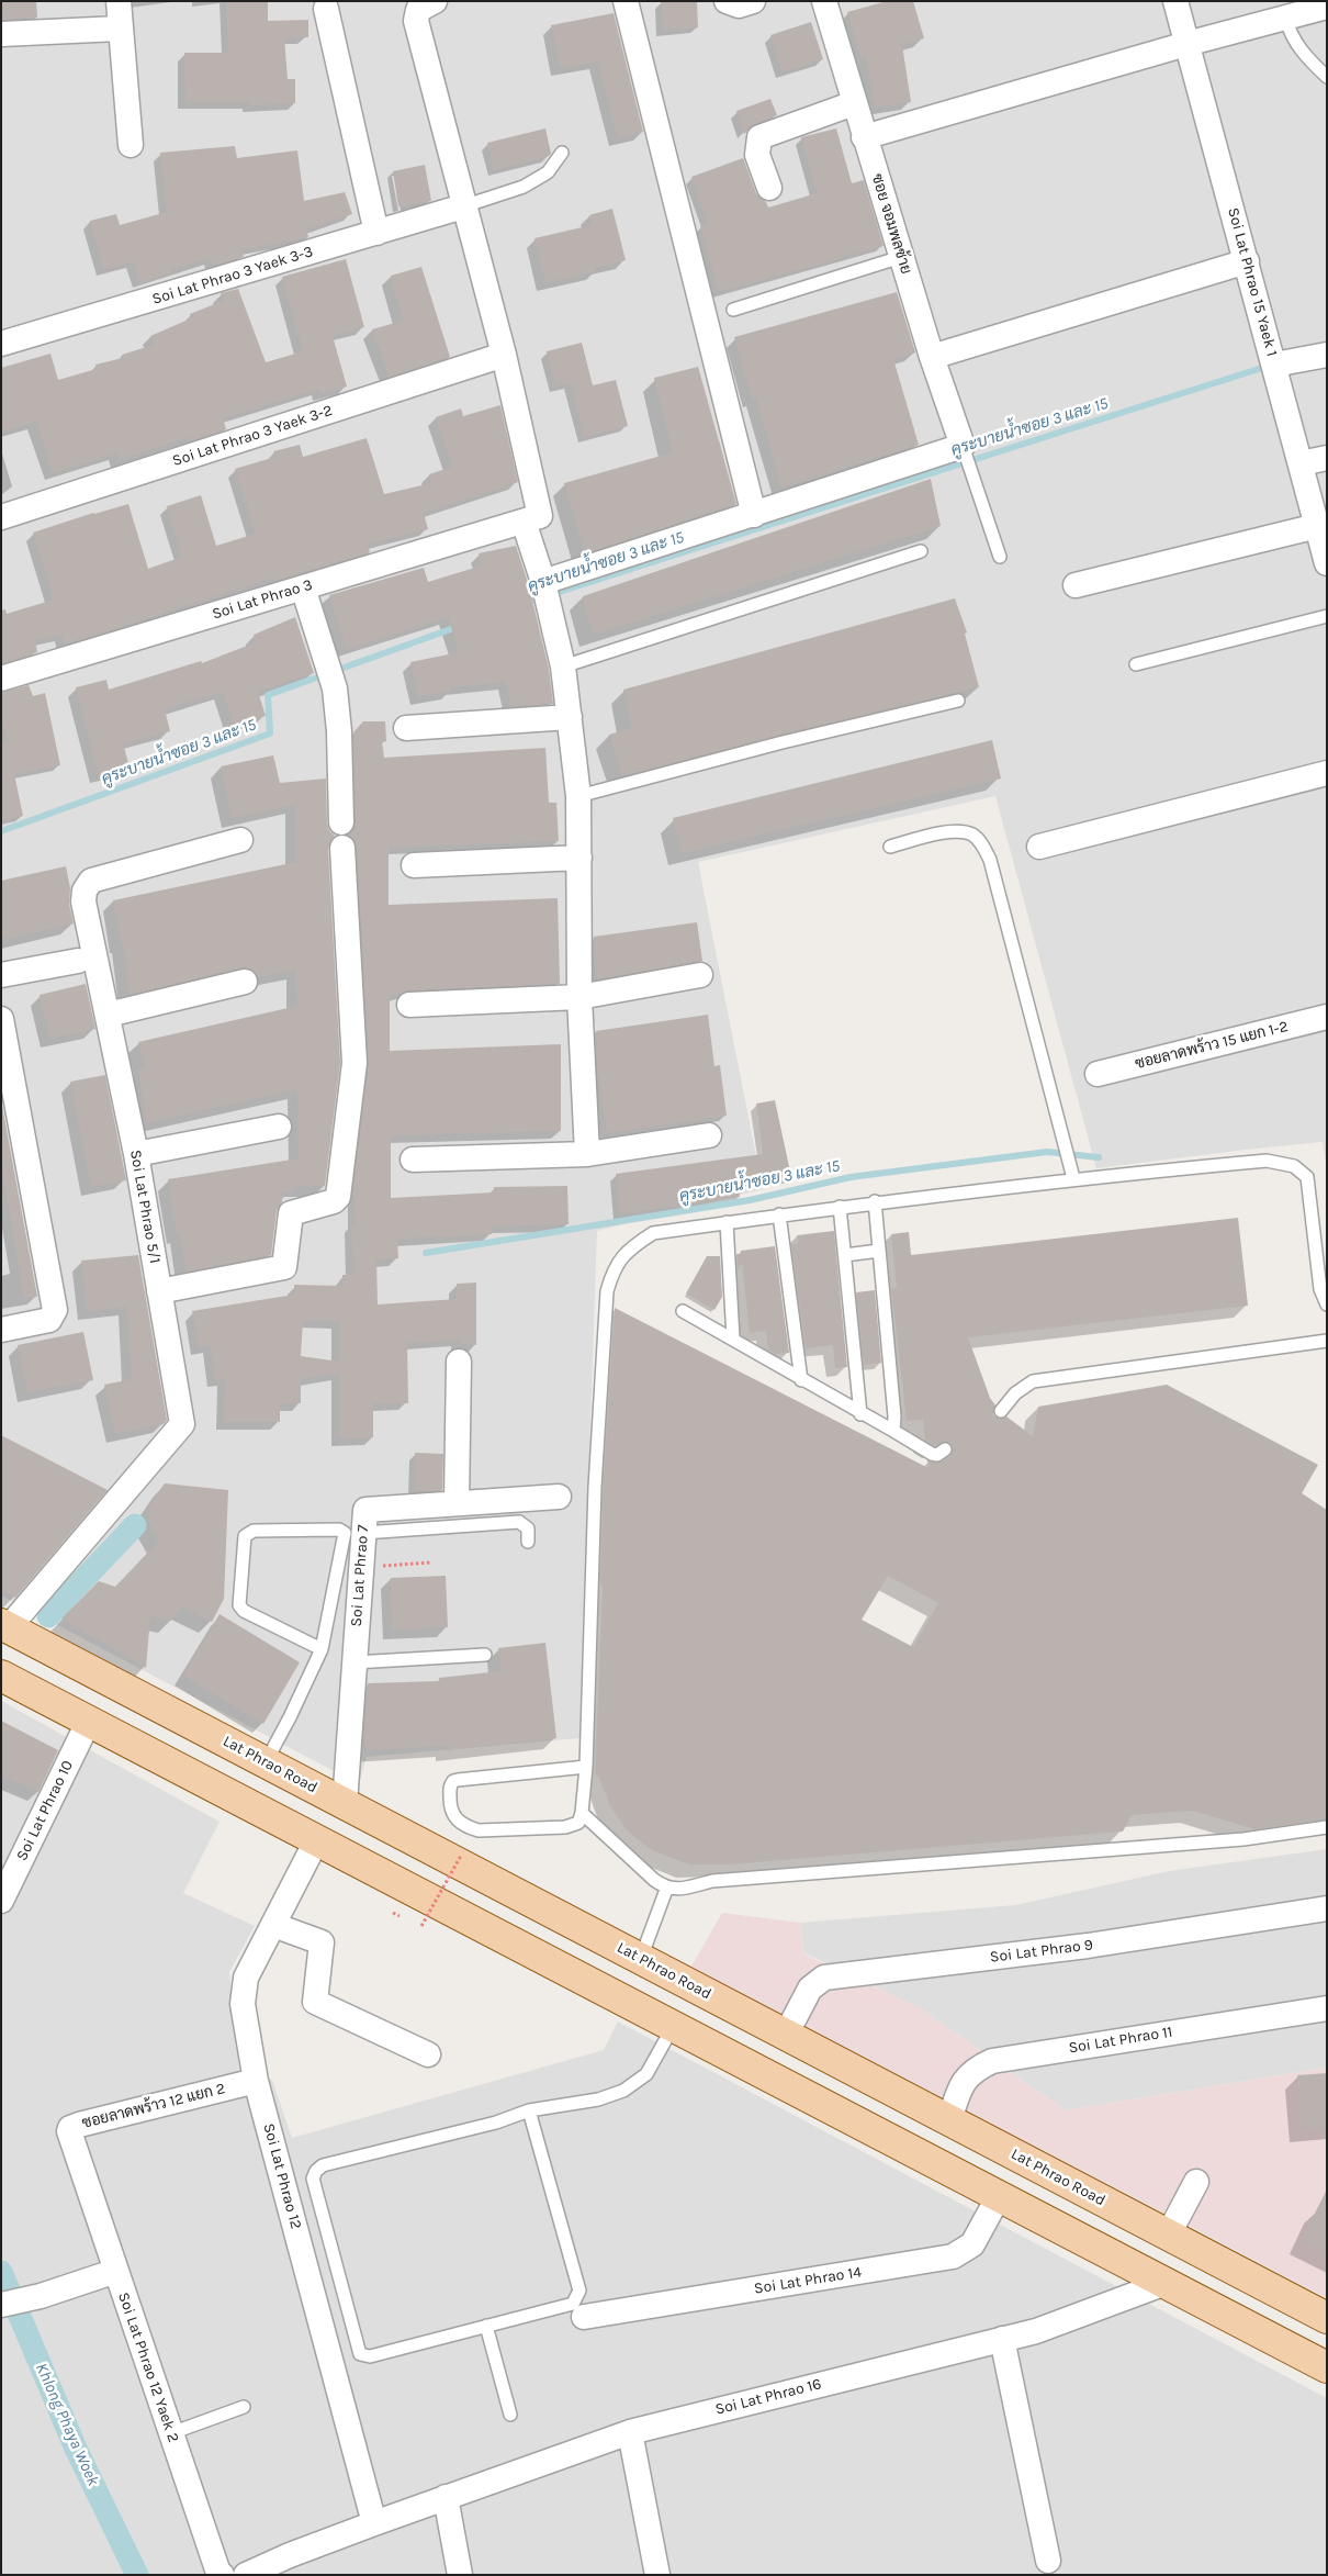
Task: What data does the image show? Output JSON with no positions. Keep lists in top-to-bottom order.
{
  "streets": {
    "main road": ["Lat Phrao Road"],
    "street": [
      "ซอย จอมพลซ้าย",
      "Soi Lat Phrao 3 Yaek 3-3",
      "Soi Lat Phrao 15 Yaek 1",
      "Soi Lat Phrao 3 Yaek 3-2",
      "Soi Lat Phrao 3",
      "ซอยลาดพร้าว 15 แยก 1-2",
      "Soi Lat Phrao 5/1",
      "Soi Lat Phrao 7",
      "Soi Lat Phrao 10",
      "Soi Lat Phrao 9",
      "Soi Lat Phrao 11",
      "ซอยลาดพร้าว 12 แยก 2",
      "Soi Lat Phrao 12",
      "Soi Lat Phrao 14",
      "Soi Lat Phrao 12 Yaek 2",
      "Soi Lat Phrao 16"
    ]
  },
  "crossings": [
    ["Soi Lat Phrao 5/1", "Lat Phrao Road"],
    ["Soi Lat Phrao 7", "Lat Phrao Road"],
    ["Lat Phrao Road", "Soi Lat Phrao 9"],
    ["Lat Phrao Road", "Soi Lat Phrao 11"],
    ["ซอยลาดพร้าว 12 แยก 2", "Soi Lat Phrao 12"],
    ["ซอยลาดพร้าว 12 แยก 2", "Soi Lat Phrao 12 Yaek 2"],
    ["Soi Lat Phrao 12", "Soi Lat Phrao 16"]
  ],
  "water": ["คูระบายน้ำซอย 3 และ 15", "Khlong Phaya Woek"]
}
